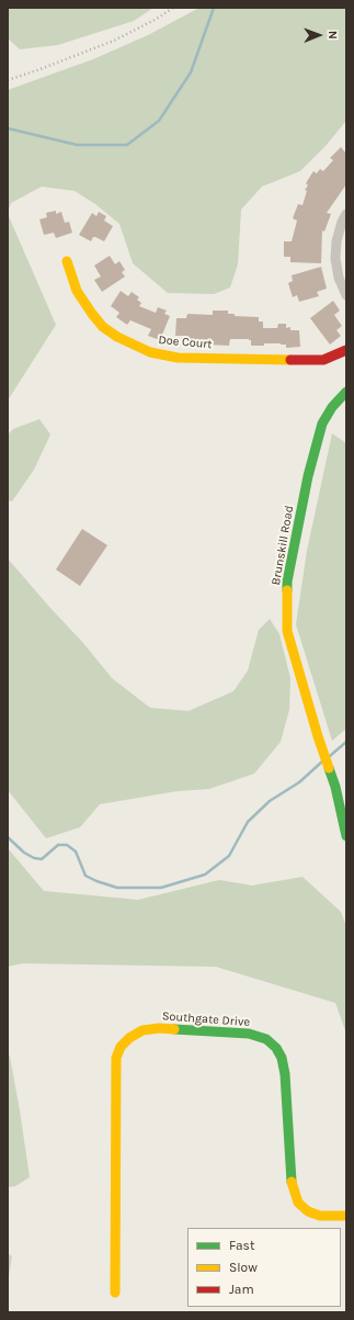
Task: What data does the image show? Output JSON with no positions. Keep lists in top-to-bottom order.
{
  "streets": {
    "street": ["Doe Court", "Brunskill Road", "Southgate Drive"]
  },
  "legend": ["Fast", "Slow", "Jam"],
  "north": "right"
}
